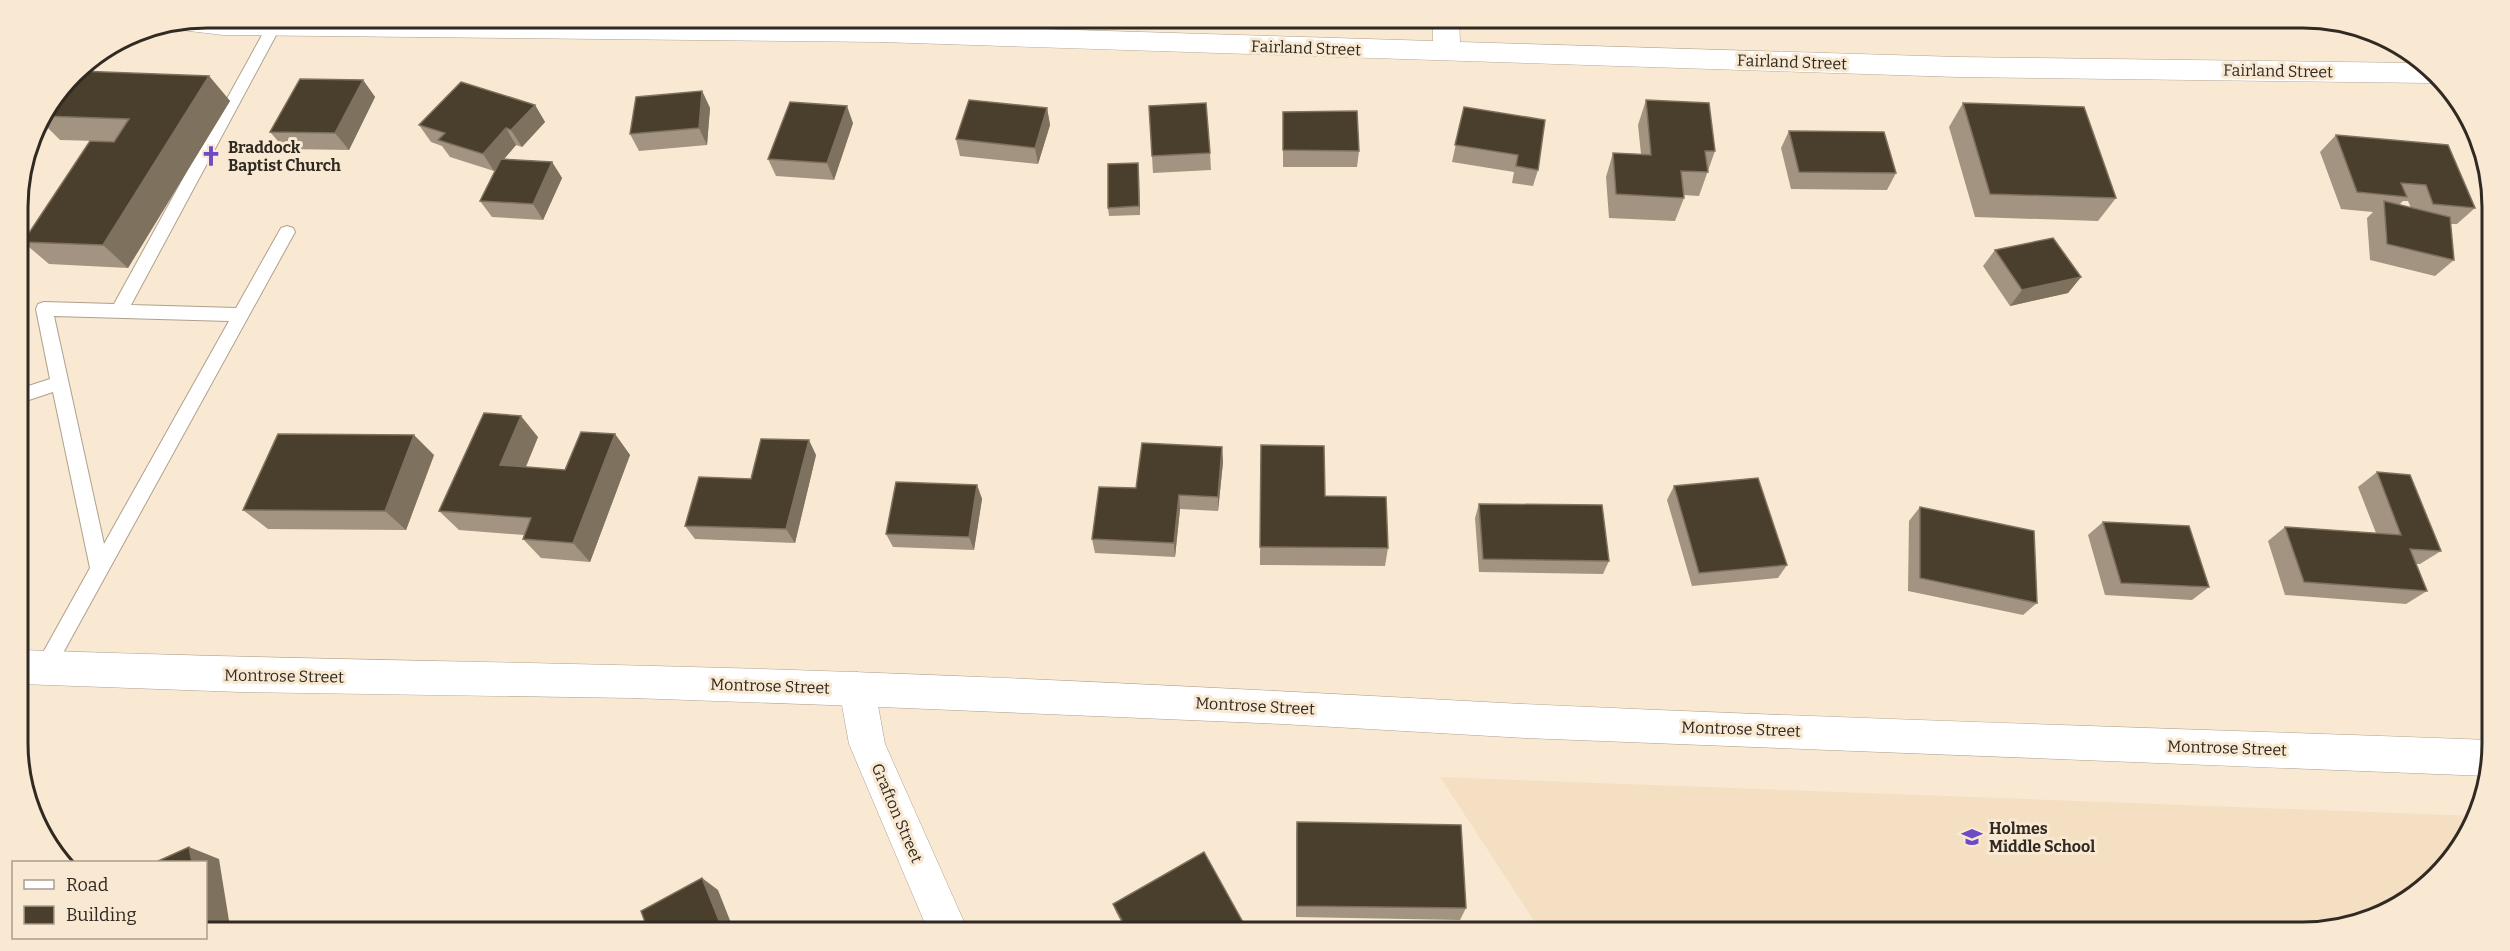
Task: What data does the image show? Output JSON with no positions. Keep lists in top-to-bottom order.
{
  "streets": {
    "street": ["Fairland Street", "Montrose Street", "Grafton Street"]
  },
  "crossings": [
    ["Montrose Street", "Grafton Street"]
  ],
  "places": {
    "church": ["Braddock Baptist Church"],
    "school or university": ["Holmes Middle School"]
  },
  "legend": ["Road", "Building"]
}
